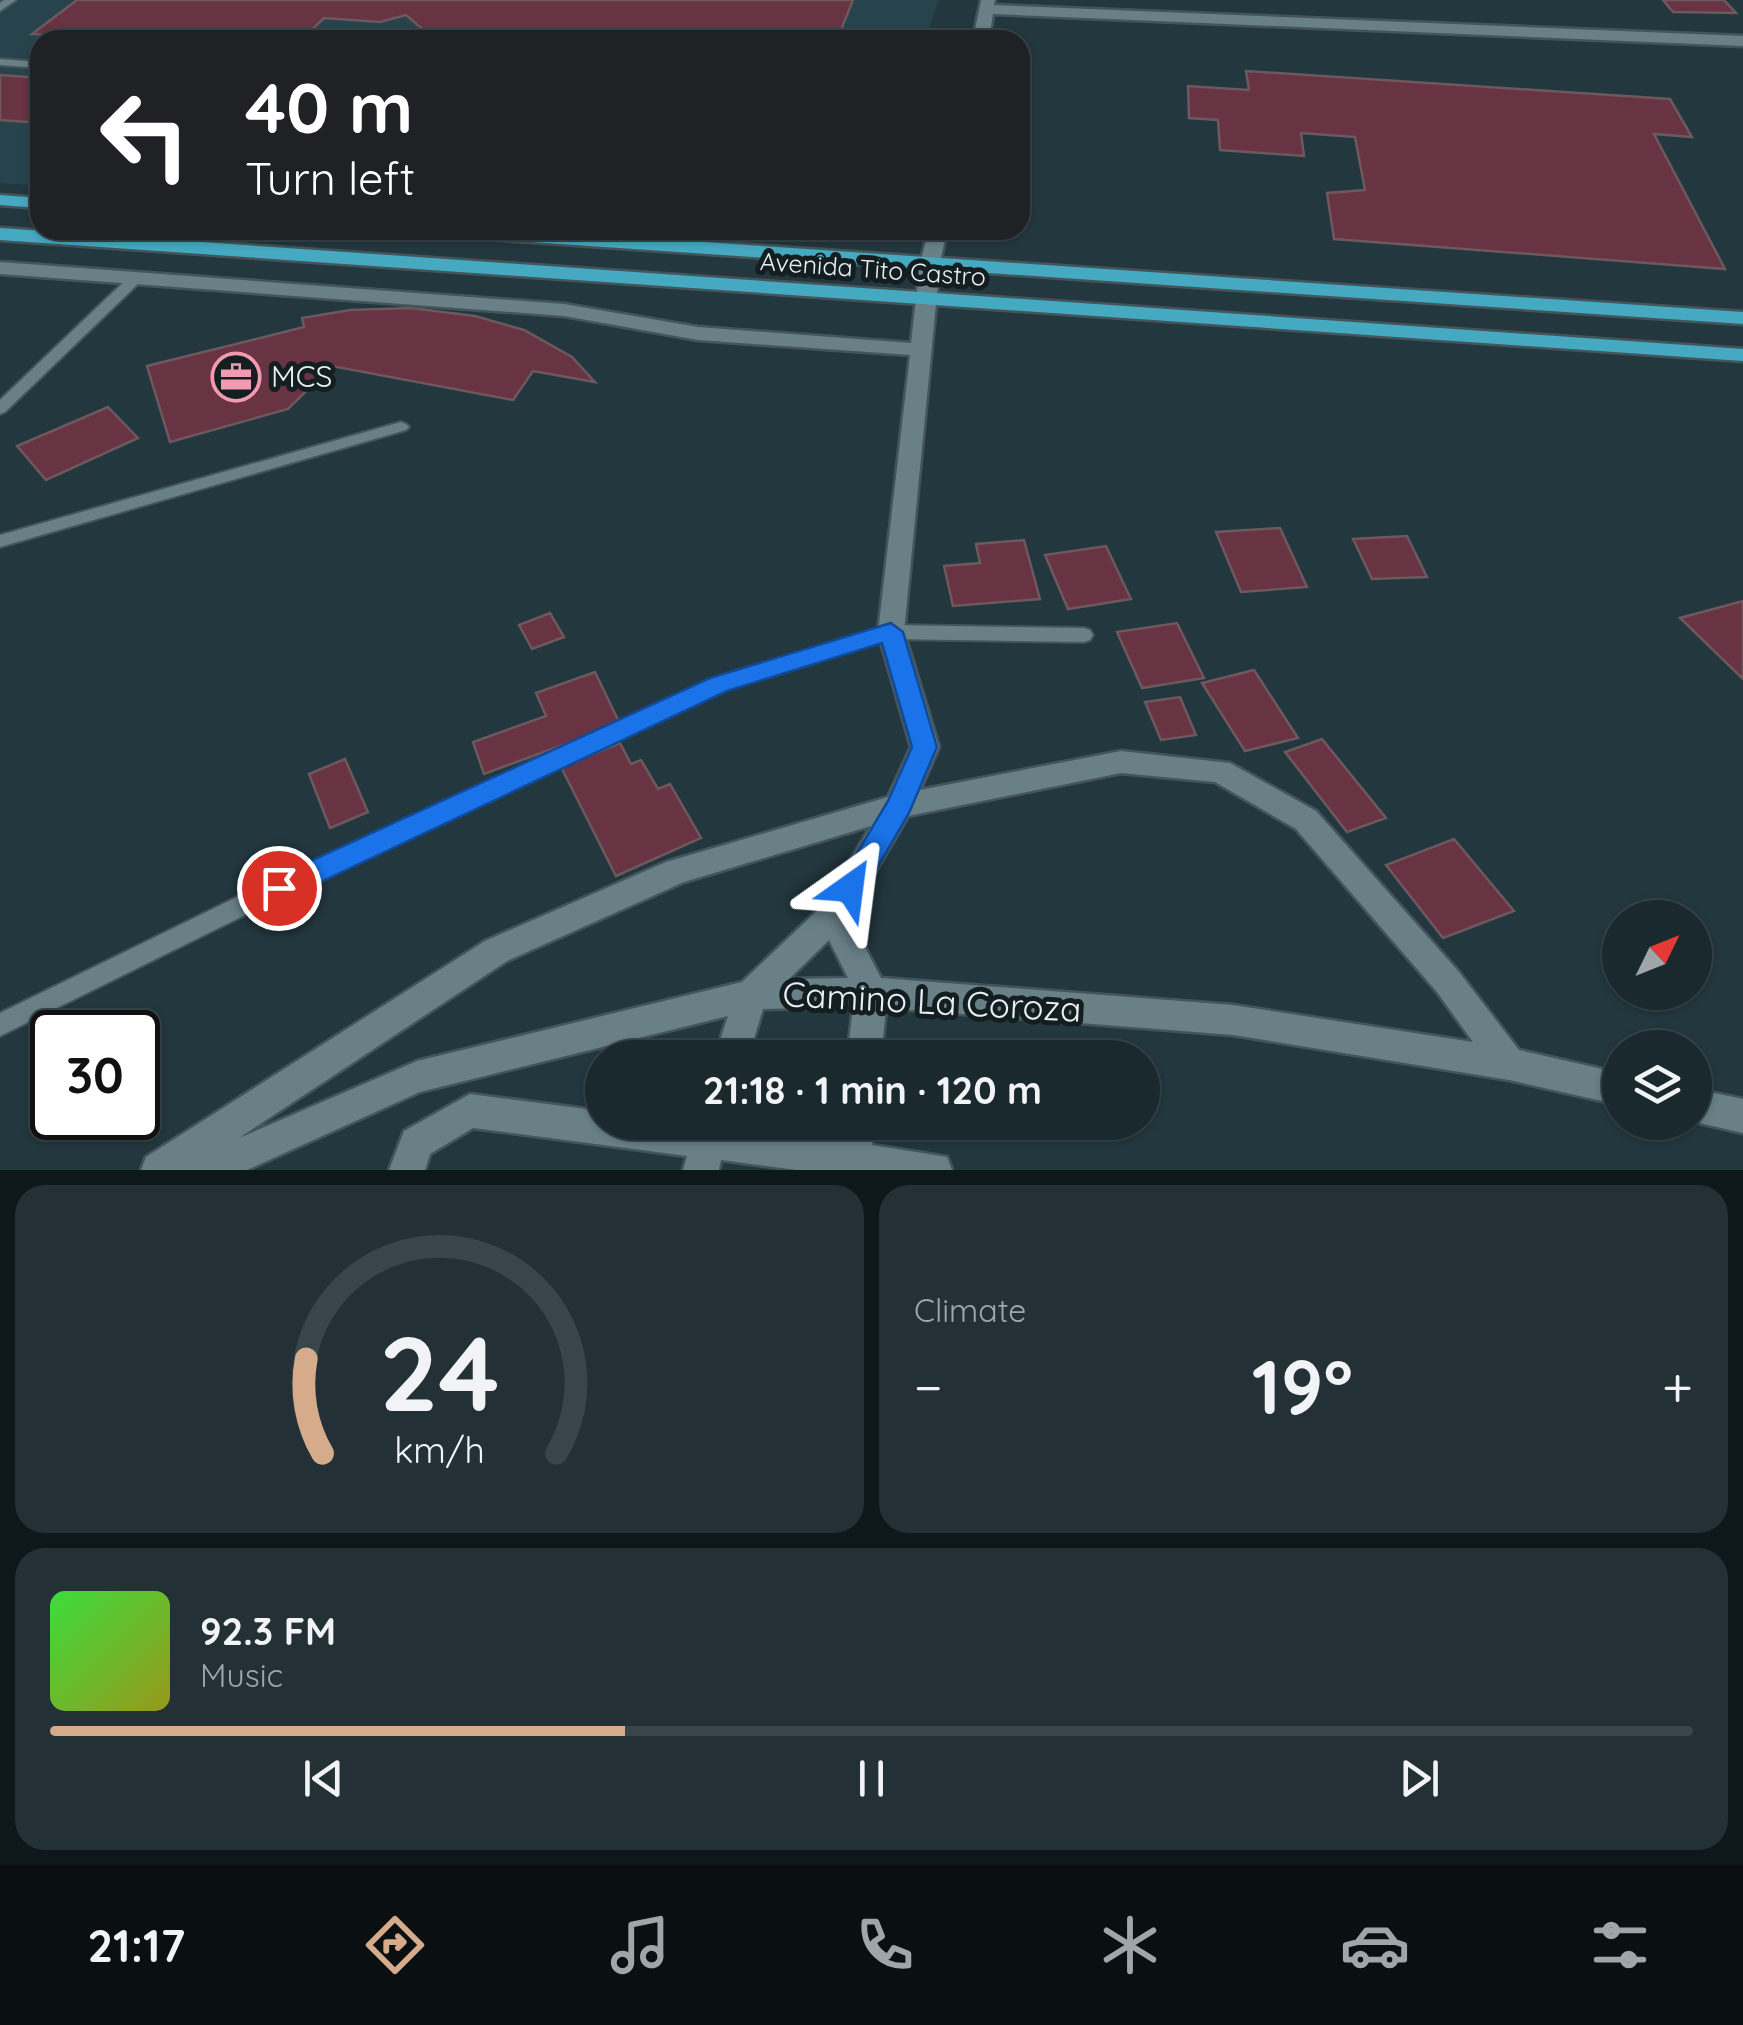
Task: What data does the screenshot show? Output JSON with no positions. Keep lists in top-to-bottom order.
{
  "streets": {
    "main road": ["Avenida Tito Castro"],
    "street": ["Camino La Coroza"]
  },
  "places": {
    "office": ["MCS"]
  },
  "north": "top right",
  "page": {
    "turn": ["40 m", "Turn left"],
    "limit": "30",
    "trip": "21:18 · 1 min · 120 m",
    "tile": "Climate",
    "heat": ["−", "19°", "+"],
    "song": ["92.3 FM", "Music"],
    "tabs": "21:17",
    "gauge": ["24", "km/h"]
  }
}
